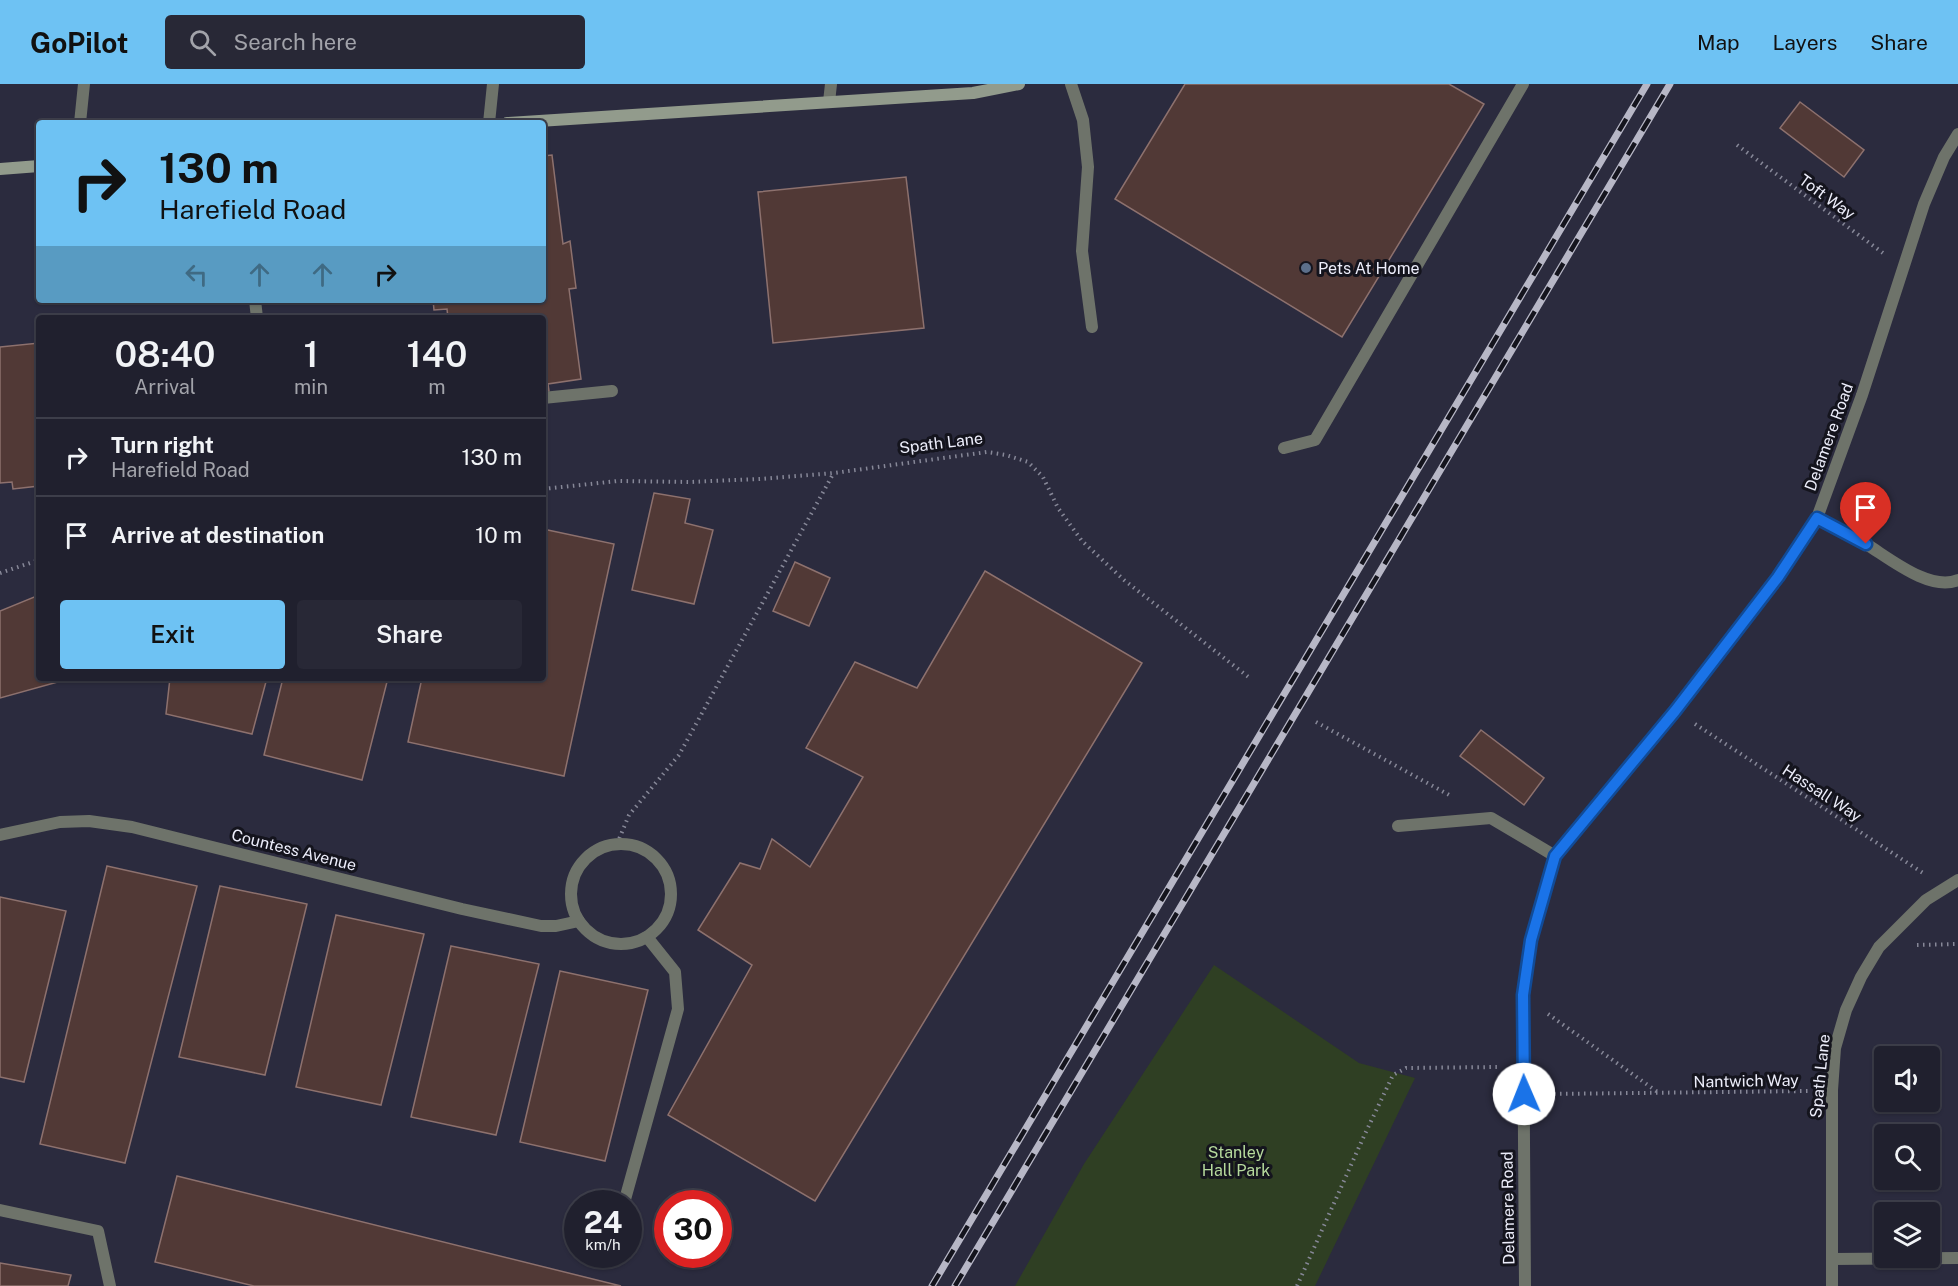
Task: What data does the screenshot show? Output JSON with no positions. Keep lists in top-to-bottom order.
{
  "streets": {
    "street": ["Delamere Road", "Spath Lane", "Countess Avenue"],
    "path": ["Toft Way", "Hassall Way", "Nantwich Way"]
  },
  "crossings": [
    ["Toft Way", "Delamere Road"],
    ["Delamere Road", "Hassall Way"],
    ["Delamere Road", "Nantwich Way"],
    ["Spath Lane", "Nantwich Way"]
  ],
  "parks": ["Stanley Hall Park"],
  "places": ["Pets At Home"],
  "page": {
    "header": "GoPilot",
    "search": "Search here",
    "nav": ["Map", "Layers", "Share"],
    "turn": ["130 m", "Harefield Road"],
    "eta": [
      "08:40",
      "Arrival",
      "1",
      "min",
      "140",
      "m"
    ],
    "list": [
      {
        "name": "Turn right",
        "note": "Harefield Road",
        "value": "130 m"
      },
      {
        "name": "Arrive at destination",
        "value": "10 m"
      }
    ],
    "buttons": ["Exit", "Share"],
    "speed": "24 km/h",
    "limit": "30"
  }
}
